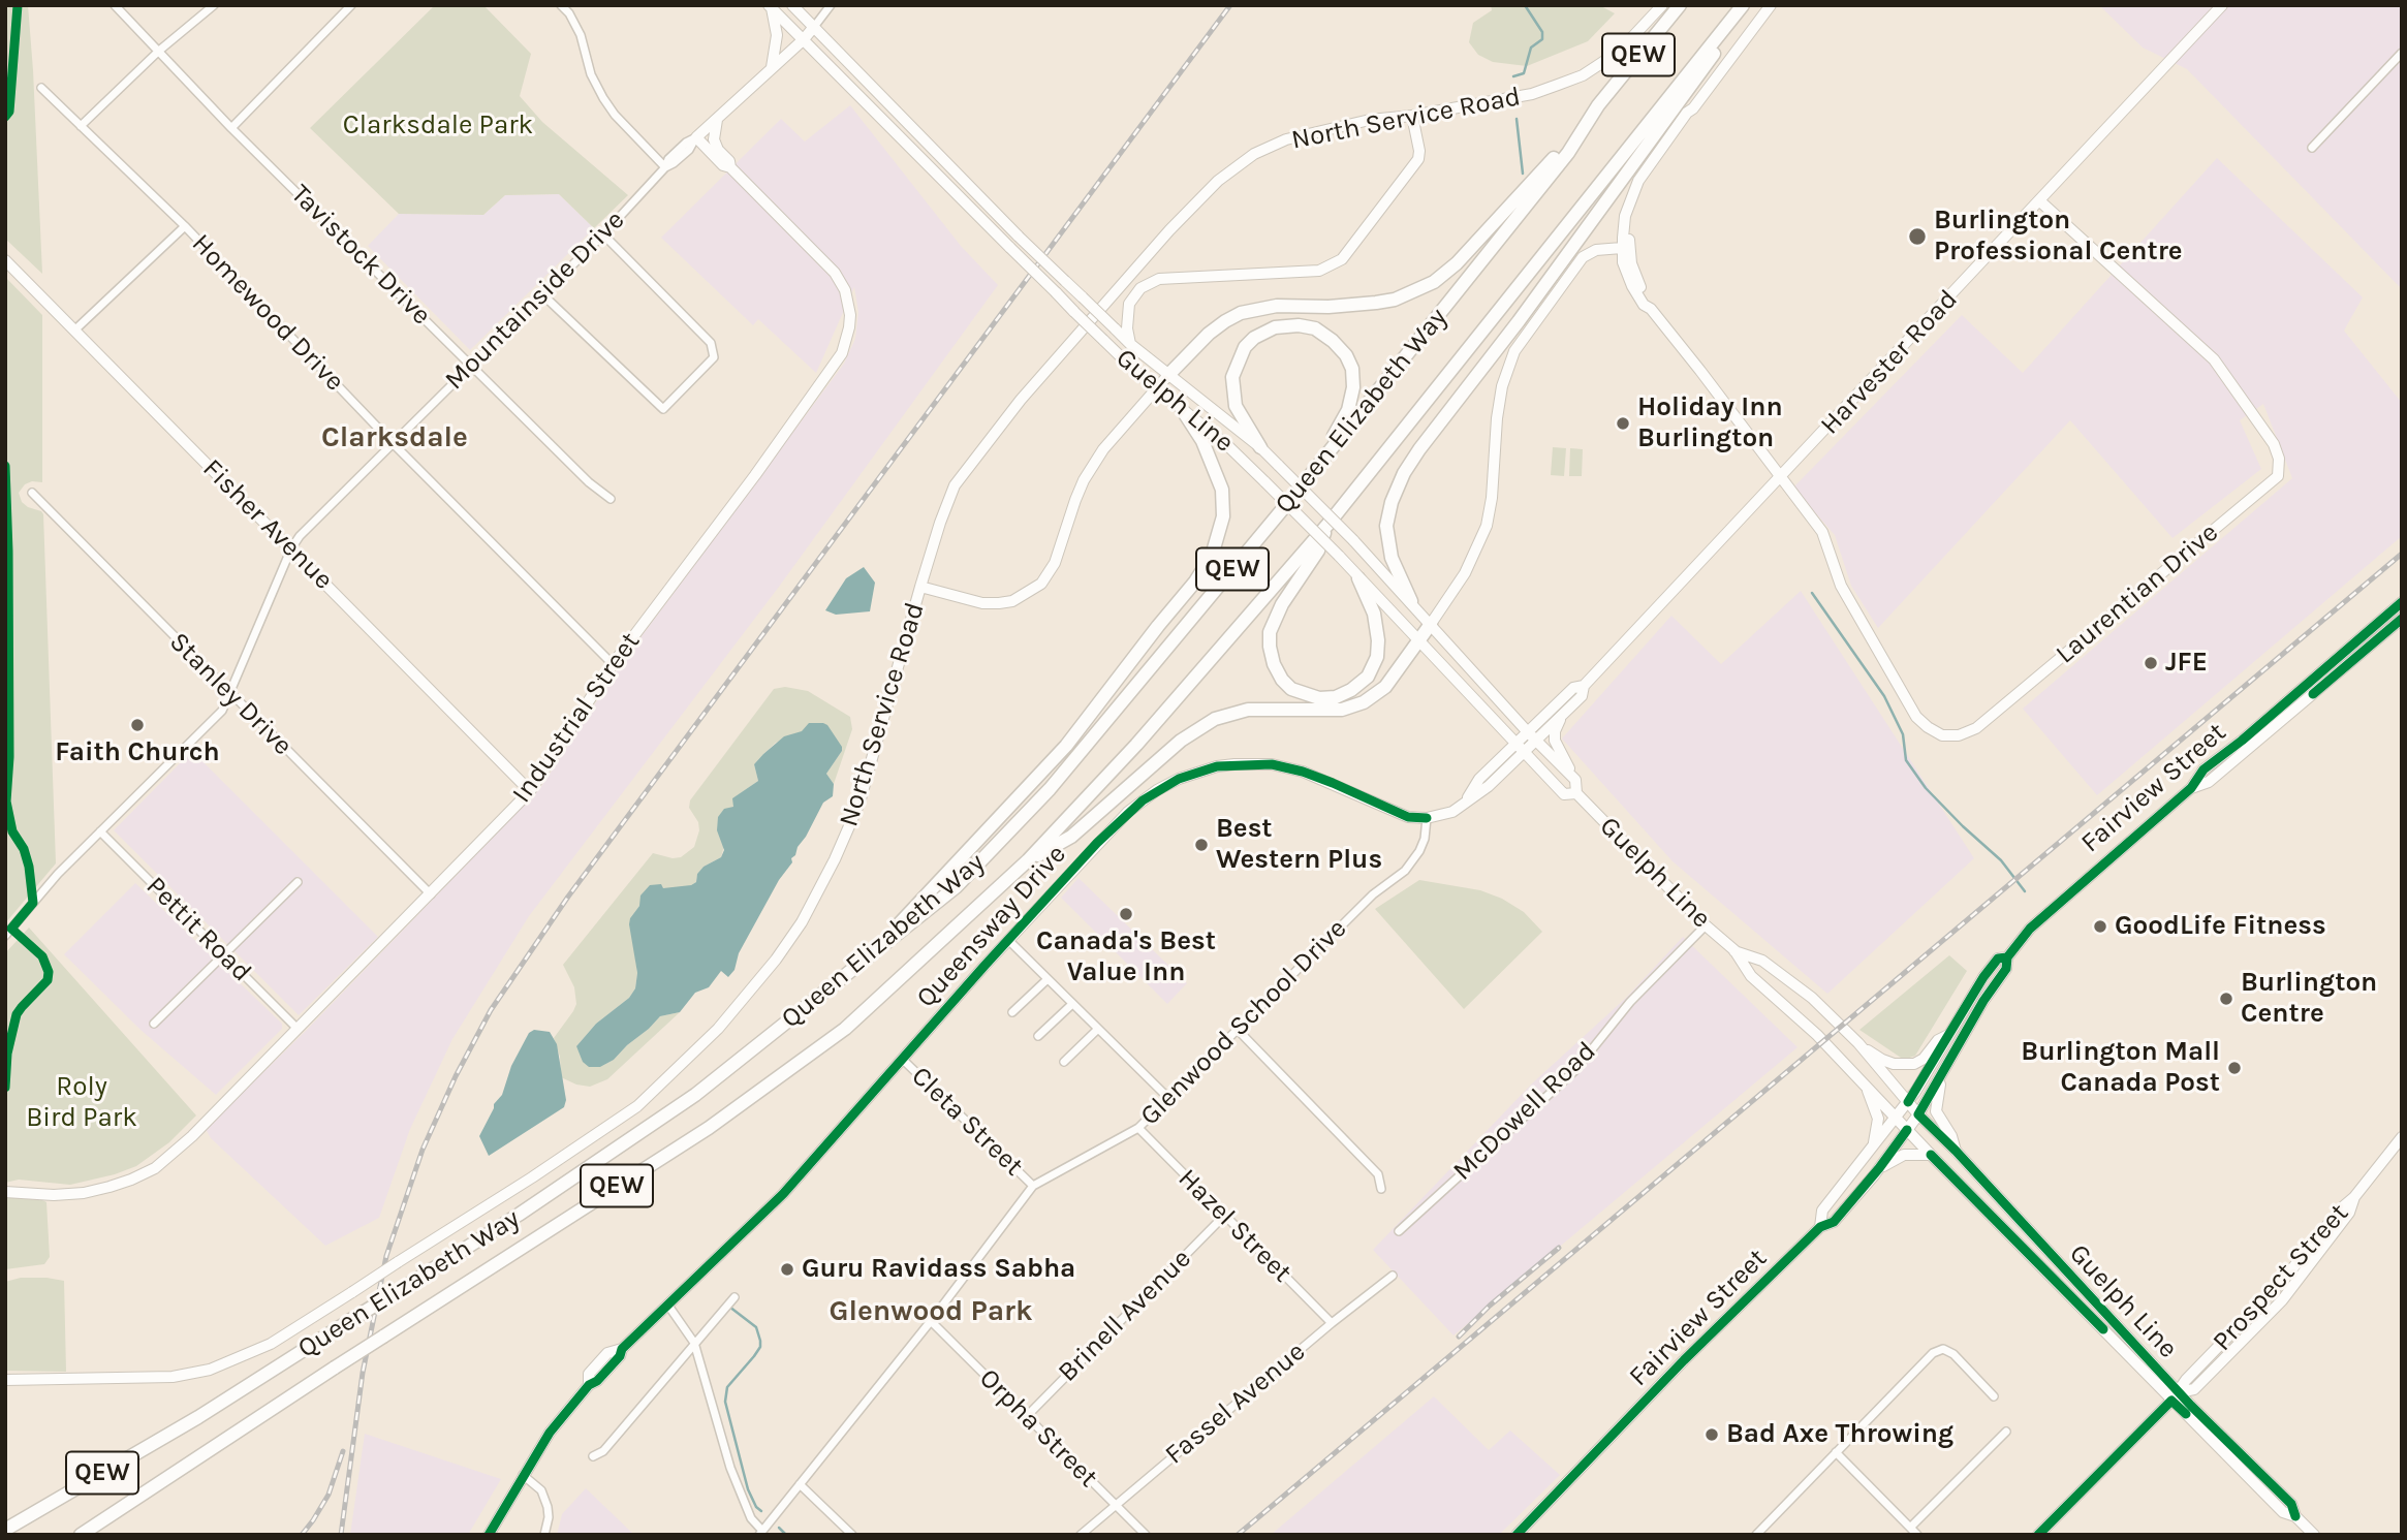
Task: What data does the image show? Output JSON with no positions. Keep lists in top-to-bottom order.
{
  "streets": {
    "highway": ["QEW", "Queen Elizabeth Way"],
    "main road": [
      "North Service Road",
      "Mountainside Drive",
      "Harvester Road",
      "Guelph Line",
      "Fisher Avenue",
      "Laurentian Drive",
      "Industrial Street",
      "Fairview Street",
      "Queensway Drive",
      "Prospect Street"
    ],
    "street": [
      "Tavistock Drive",
      "Homewood Drive",
      "Stanley Drive",
      "Pettit Road",
      "Glenwood School Drive",
      "McDowell Road",
      "Cleta Street",
      "Hazel Street",
      "Brinell Avenue",
      "Fassel Avenue",
      "Orpha Street"
    ]
  },
  "crossings": [
    ["Tavistock Drive", "Mountainside Drive"],
    ["Mountainside Drive", "Homewood Drive"],
    ["Mountainside Drive", "Guelph Line"],
    ["Mountainside Drive", "Fisher Avenue"],
    ["Mountainside Drive", "Stanley Drive"],
    ["Mountainside Drive", "Industrial Street"],
    ["Mountainside Drive", "Pettit Road"],
    ["Homewood Drive", "Industrial Street"],
    ["Harvester Road", "Guelph Line"],
    ["Harvester Road", "Laurentian Drive"],
    ["Guelph Line", "Fairview Street"],
    ["Guelph Line", "McDowell Road"],
    ["Guelph Line", "Prospect Street"],
    ["Fisher Avenue", "Industrial Street"],
    ["Stanley Drive", "Industrial Street"],
    ["Industrial Street", "Pettit Road"],
    ["Queensway Drive", "Glenwood School Drive"],
    ["Queensway Drive", "Cleta Street"],
    ["Glenwood School Drive", "Cleta Street"],
    ["Glenwood School Drive", "Hazel Street"],
    ["Glenwood School Drive", "Orpha Street"],
    ["Hazel Street", "Brinell Avenue"],
    ["Hazel Street", "Fassel Avenue"],
    ["Brinell Avenue", "Orpha Street"],
    ["Fassel Avenue", "Orpha Street"]
  ],
  "districts": ["Clarksdale", "Glenwood Park"],
  "parks": ["Clarksdale Park", "Roly Bird Park"],
  "places": [
    "Burlington Professional Centre",
    "Holiday Inn Burlington",
    "JFE",
    "Faith Church",
    "Best Western Plus",
    "Canada's Best Value Inn",
    "GoodLife Fitness",
    "Burlington Centre",
    "Burlington Mall Canada Post",
    "Guru Ravidass Sabha",
    "Bad Axe Throwing"
  ]
}
